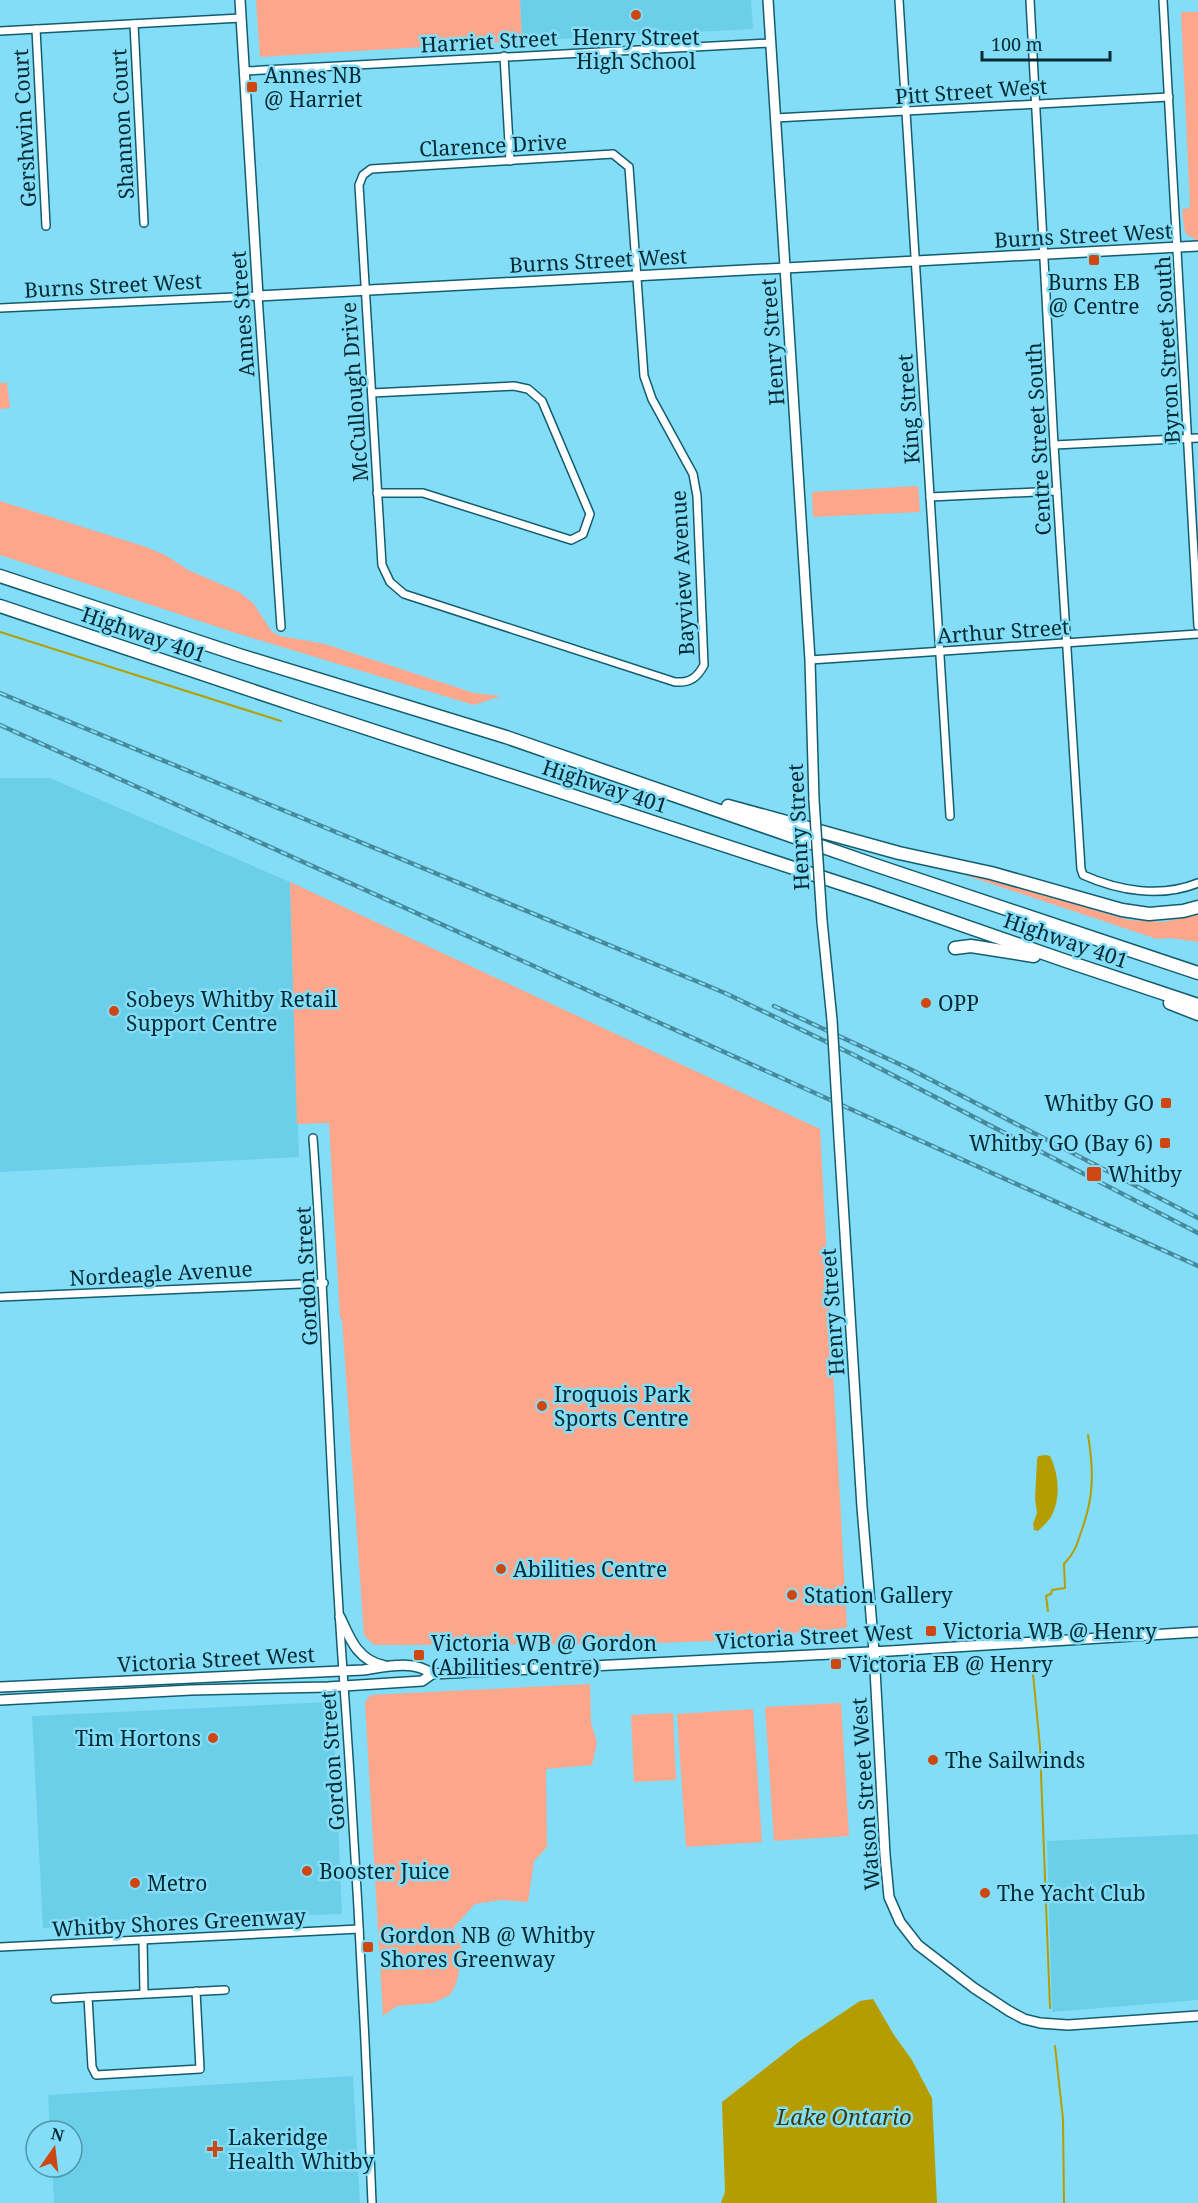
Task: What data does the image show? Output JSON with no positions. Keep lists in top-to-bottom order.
{
  "streets": {
    "highway": ["Highway 401"],
    "main road": [
      "Burns Street West",
      "Annes Street",
      "Henry Street",
      "Victoria Street West",
      "Watson Street West"
    ],
    "street": [
      "Harriet Street",
      "Pitt Street West",
      "Shannon Court",
      "Gershwin Court",
      "Clarence Drive",
      "Byron Street South",
      "McCullough Drive",
      "King Street",
      "Centre Street South",
      "Bayview Avenue",
      "Arthur Street",
      "Nordeagle Avenue",
      "Gordon Street",
      "Whitby Shores Greenway"
    ]
  },
  "crossings": [
    ["Harriet Street", "Annes Street"],
    ["Harriet Street", "Henry Street"],
    ["Pitt Street West", "Henry Street"],
    ["Pitt Street West", "Byron Street South"],
    ["Pitt Street West", "King Street"],
    ["Pitt Street West", "Centre Street South"],
    ["Clarence Drive", "Burns Street West"],
    ["Clarence Drive", "McCullough Drive"],
    ["Clarence Drive", "Bayview Avenue"],
    ["Burns Street West", "Annes Street"],
    ["Burns Street West", "Henry Street"],
    ["Burns Street West", "Byron Street South"],
    ["Burns Street West", "McCullough Drive"],
    ["Burns Street West", "King Street"],
    ["Burns Street West", "Centre Street South"],
    ["Burns Street West", "Bayview Avenue"],
    ["Henry Street", "Arthur Street"],
    ["Henry Street", "Victoria Street West"],
    ["Henry Street", "Watson Street West"],
    ["McCullough Drive", "Bayview Avenue"],
    ["King Street", "Arthur Street"],
    ["Centre Street South", "Arthur Street"],
    ["Nordeagle Avenue", "Gordon Street"],
    ["Gordon Street", "Victoria Street West"],
    ["Gordon Street", "Whitby Shores Greenway"],
    ["Victoria Street West", "Watson Street West"]
  ],
  "water": ["Lake Ontario"],
  "places": {
    "other": [
      "Henry Street High School",
      "OPP",
      "Sobeys Whitby Retail Support Centre",
      "Iroquois Park Sports Centre",
      "Abilities Centre",
      "Station Gallery",
      "Tim Hortons",
      "The Sailwinds",
      "Booster Juice",
      "Metro",
      "The Yacht Club"
    ],
    "transit": [
      "Annes NB @ Harriet",
      "Burns EB @ Centre",
      "Whitby GO",
      "Whitby GO (Bay 6)",
      "Whitby",
      "Victoria WB @ Henry",
      "Victoria WB @ Gordon (Abilities Centre)",
      "Victoria EB @ Henry",
      "Gordon NB @ Whitby Shores Greenway"
    ],
    "health": ["Lakeridge Health Whitby"]
  },
  "scale_bar": "100 m",
  "north": "top"
}
